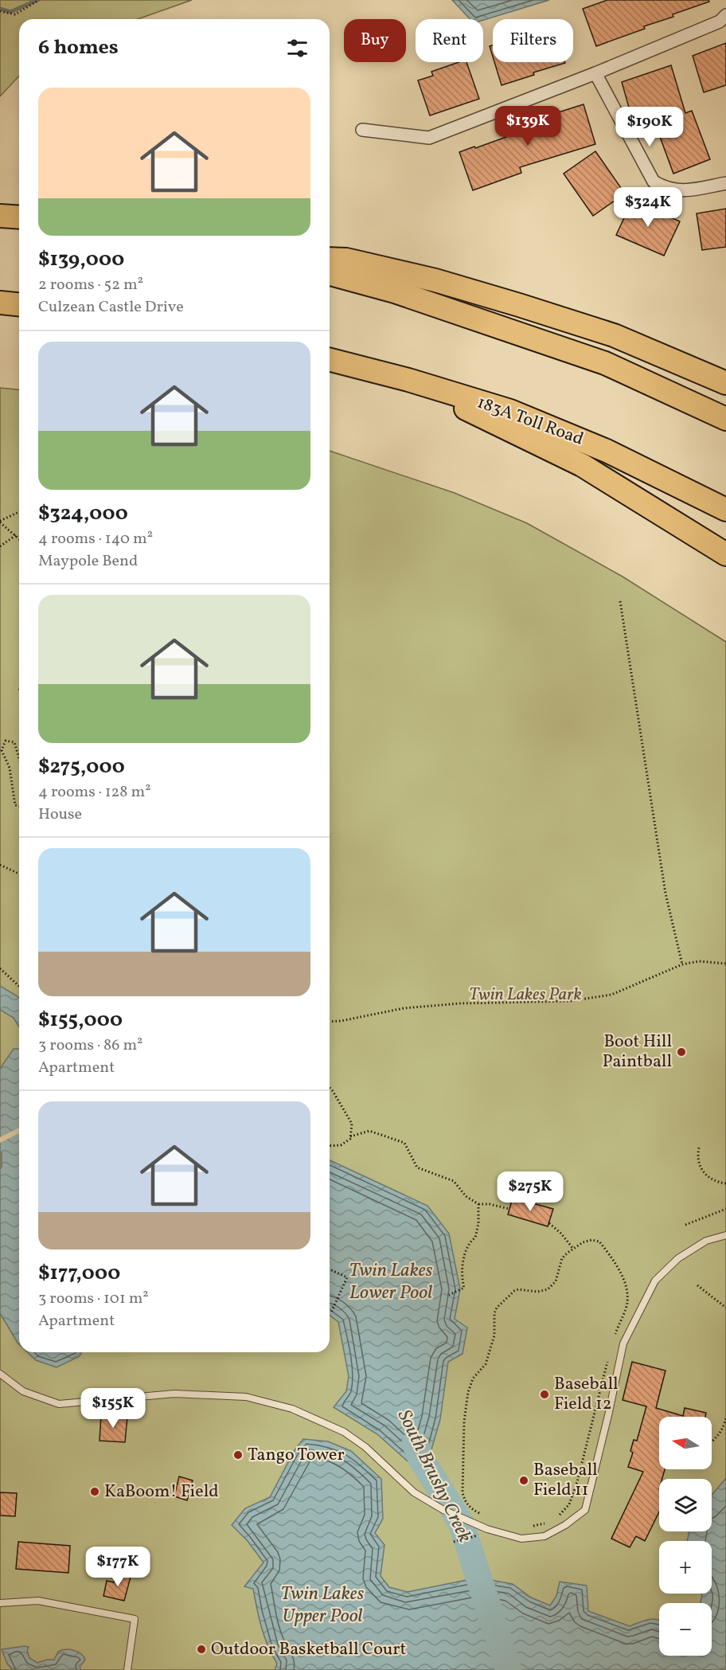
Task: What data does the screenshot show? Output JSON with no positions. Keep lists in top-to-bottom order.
{
  "streets": {
    "highway": ["183A Toll Road"]
  },
  "water": ["Twin Lakes Lower Pool", "South Brushy Creek", "Twin Lakes Upper Pool"],
  "parks": ["Twin Lakes Park"],
  "places": [
    "Boot Hill Paintball",
    "Baseball Field 12",
    "Tango Tower",
    "Baseball Field 11",
    "KaBoom! Field",
    "Outdoor Basketball Court"
  ],
  "north": "left",
  "page": {
    "chip": ["Buy", "Rent", "Filters"],
    "heading": "6 homes",
    "list": [
      {
        "name": "$139,000",
        "note": "2 rooms · 52 m² · Culzean Castle Drive"
      },
      {
        "name": "$324,000",
        "note": "4 rooms · 140 m² · Maypole Bend"
      },
      {
        "name": "$275,000",
        "note": "4 rooms · 128 m² · House"
      },
      {
        "name": "$155,000",
        "note": "3 rooms · 86 m² · Apartment"
      },
      {
        "name": "$177,000",
        "note": "3 rooms · 101 m² · Apartment"
      }
    ],
    "price": [
      "$139K",
      "$190K",
      "$324K",
      "$275K",
      "$155K",
      "$177K"
    ],
    "map_buttons": ["+", "−"]
  }
}
